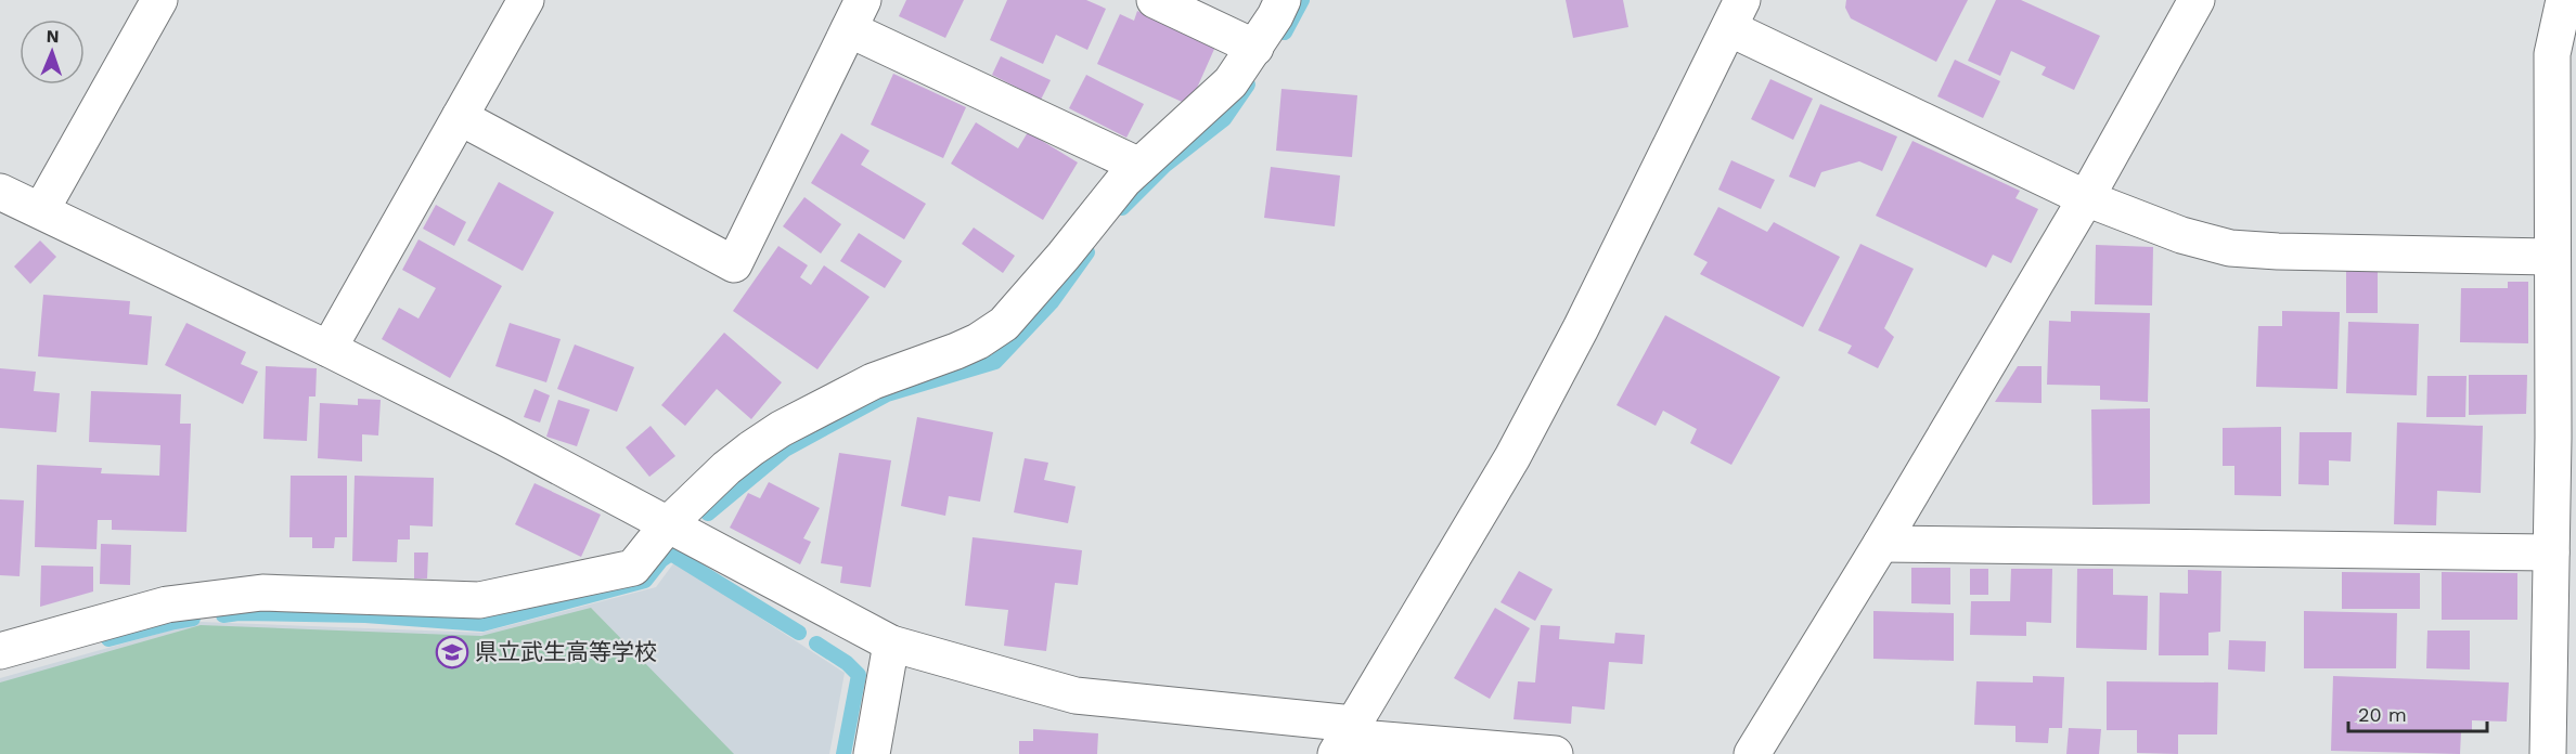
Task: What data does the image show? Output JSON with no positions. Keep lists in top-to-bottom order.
{
  "places": {
    "school or university": ["県立武生高等学校"]
  },
  "scale_bar": "20 m",
  "north": "top"
}
